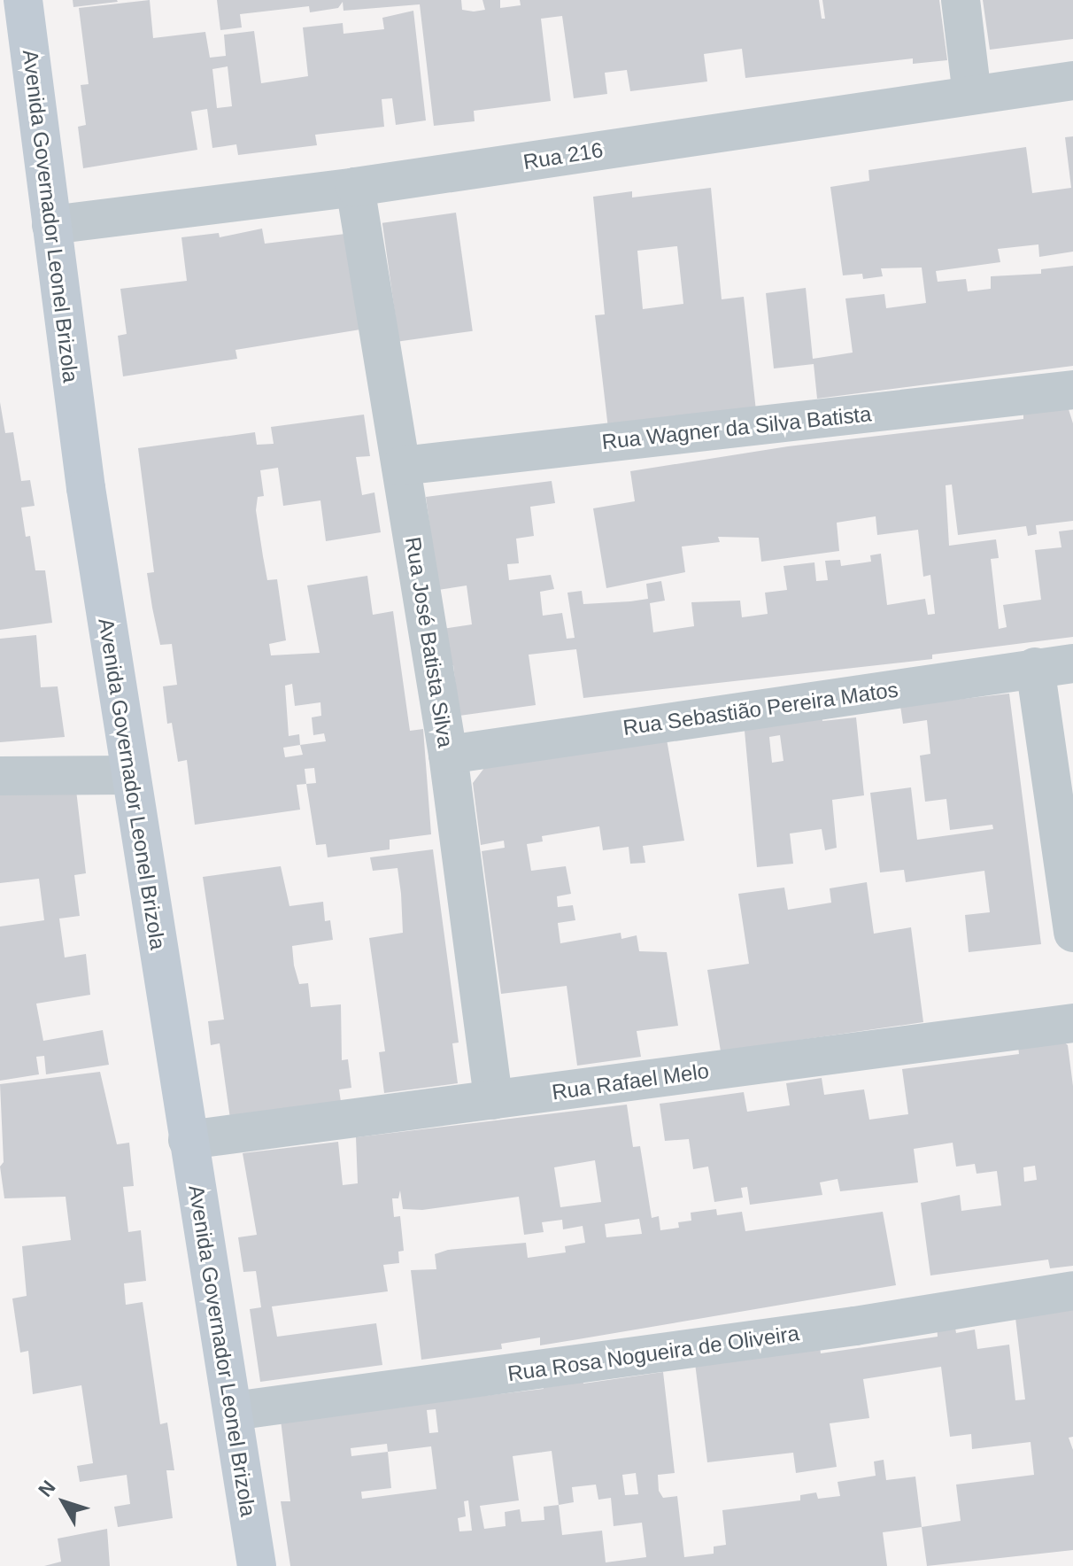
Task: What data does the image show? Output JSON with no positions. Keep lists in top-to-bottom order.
{
  "streets": {
    "street": [
      "Rua 216",
      "Avenida Governador Leonel Brizola",
      "Rua Wagner da Silva Batista",
      "Rua José Batista Silva",
      "Rua Sebastião Pereira Matos",
      "Rua Rafael Melo",
      "Rua Rosa Nogueira de Oliveira"
    ]
  },
  "crossings": [
    ["Rua 216", "Avenida Governador Leonel Brizola"],
    ["Rua 216", "Rua José Batista Silva"],
    ["Avenida Governador Leonel Brizola", "Rua Rafael Melo"],
    ["Avenida Governador Leonel Brizola", "Rua Rosa Nogueira de Oliveira"],
    ["Rua Wagner da Silva Batista", "Rua José Batista Silva"],
    ["Rua José Batista Silva", "Rua Sebastião Pereira Matos"],
    ["Rua José Batista Silva", "Rua Rafael Melo"]
  ],
  "north": "top left"
}
